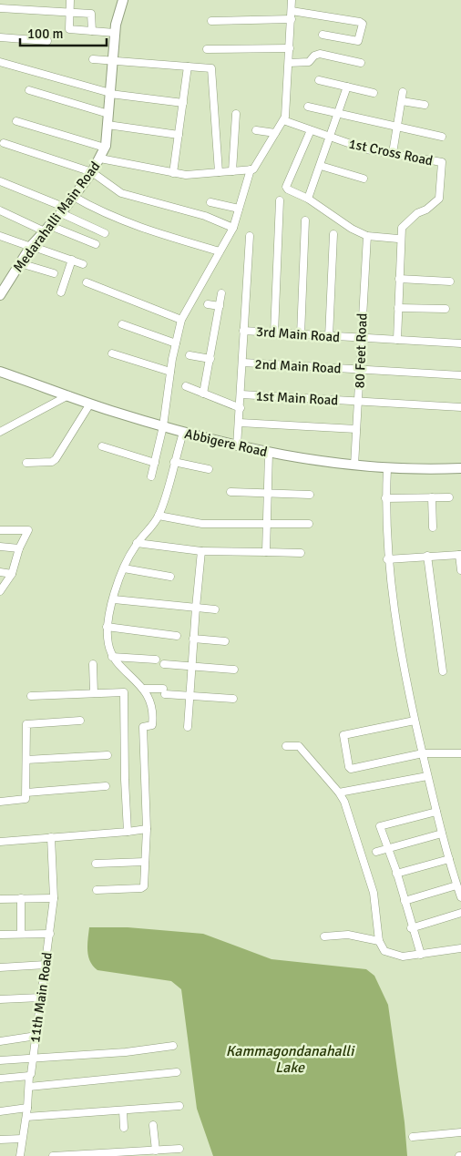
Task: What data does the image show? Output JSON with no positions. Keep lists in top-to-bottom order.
{
  "streets": {
    "street": [
      "1st Cross Road",
      "Medarahalli Main Road",
      "3rd Main Road",
      "80 Feet Road",
      "2nd Main Road",
      "1st Main Road",
      "Abbigere Road",
      "11th Main Road"
    ]
  },
  "crossings": [
    ["1st Cross Road", "3rd Main Road"],
    ["3rd Main Road", "80 Feet Road"],
    ["80 Feet Road", "2nd Main Road"],
    ["80 Feet Road", "1st Main Road"],
    ["80 Feet Road", "Abbigere Road"]
  ],
  "water": ["Kammagondanahalli Lake"],
  "scale_bar": "100 m"
}
